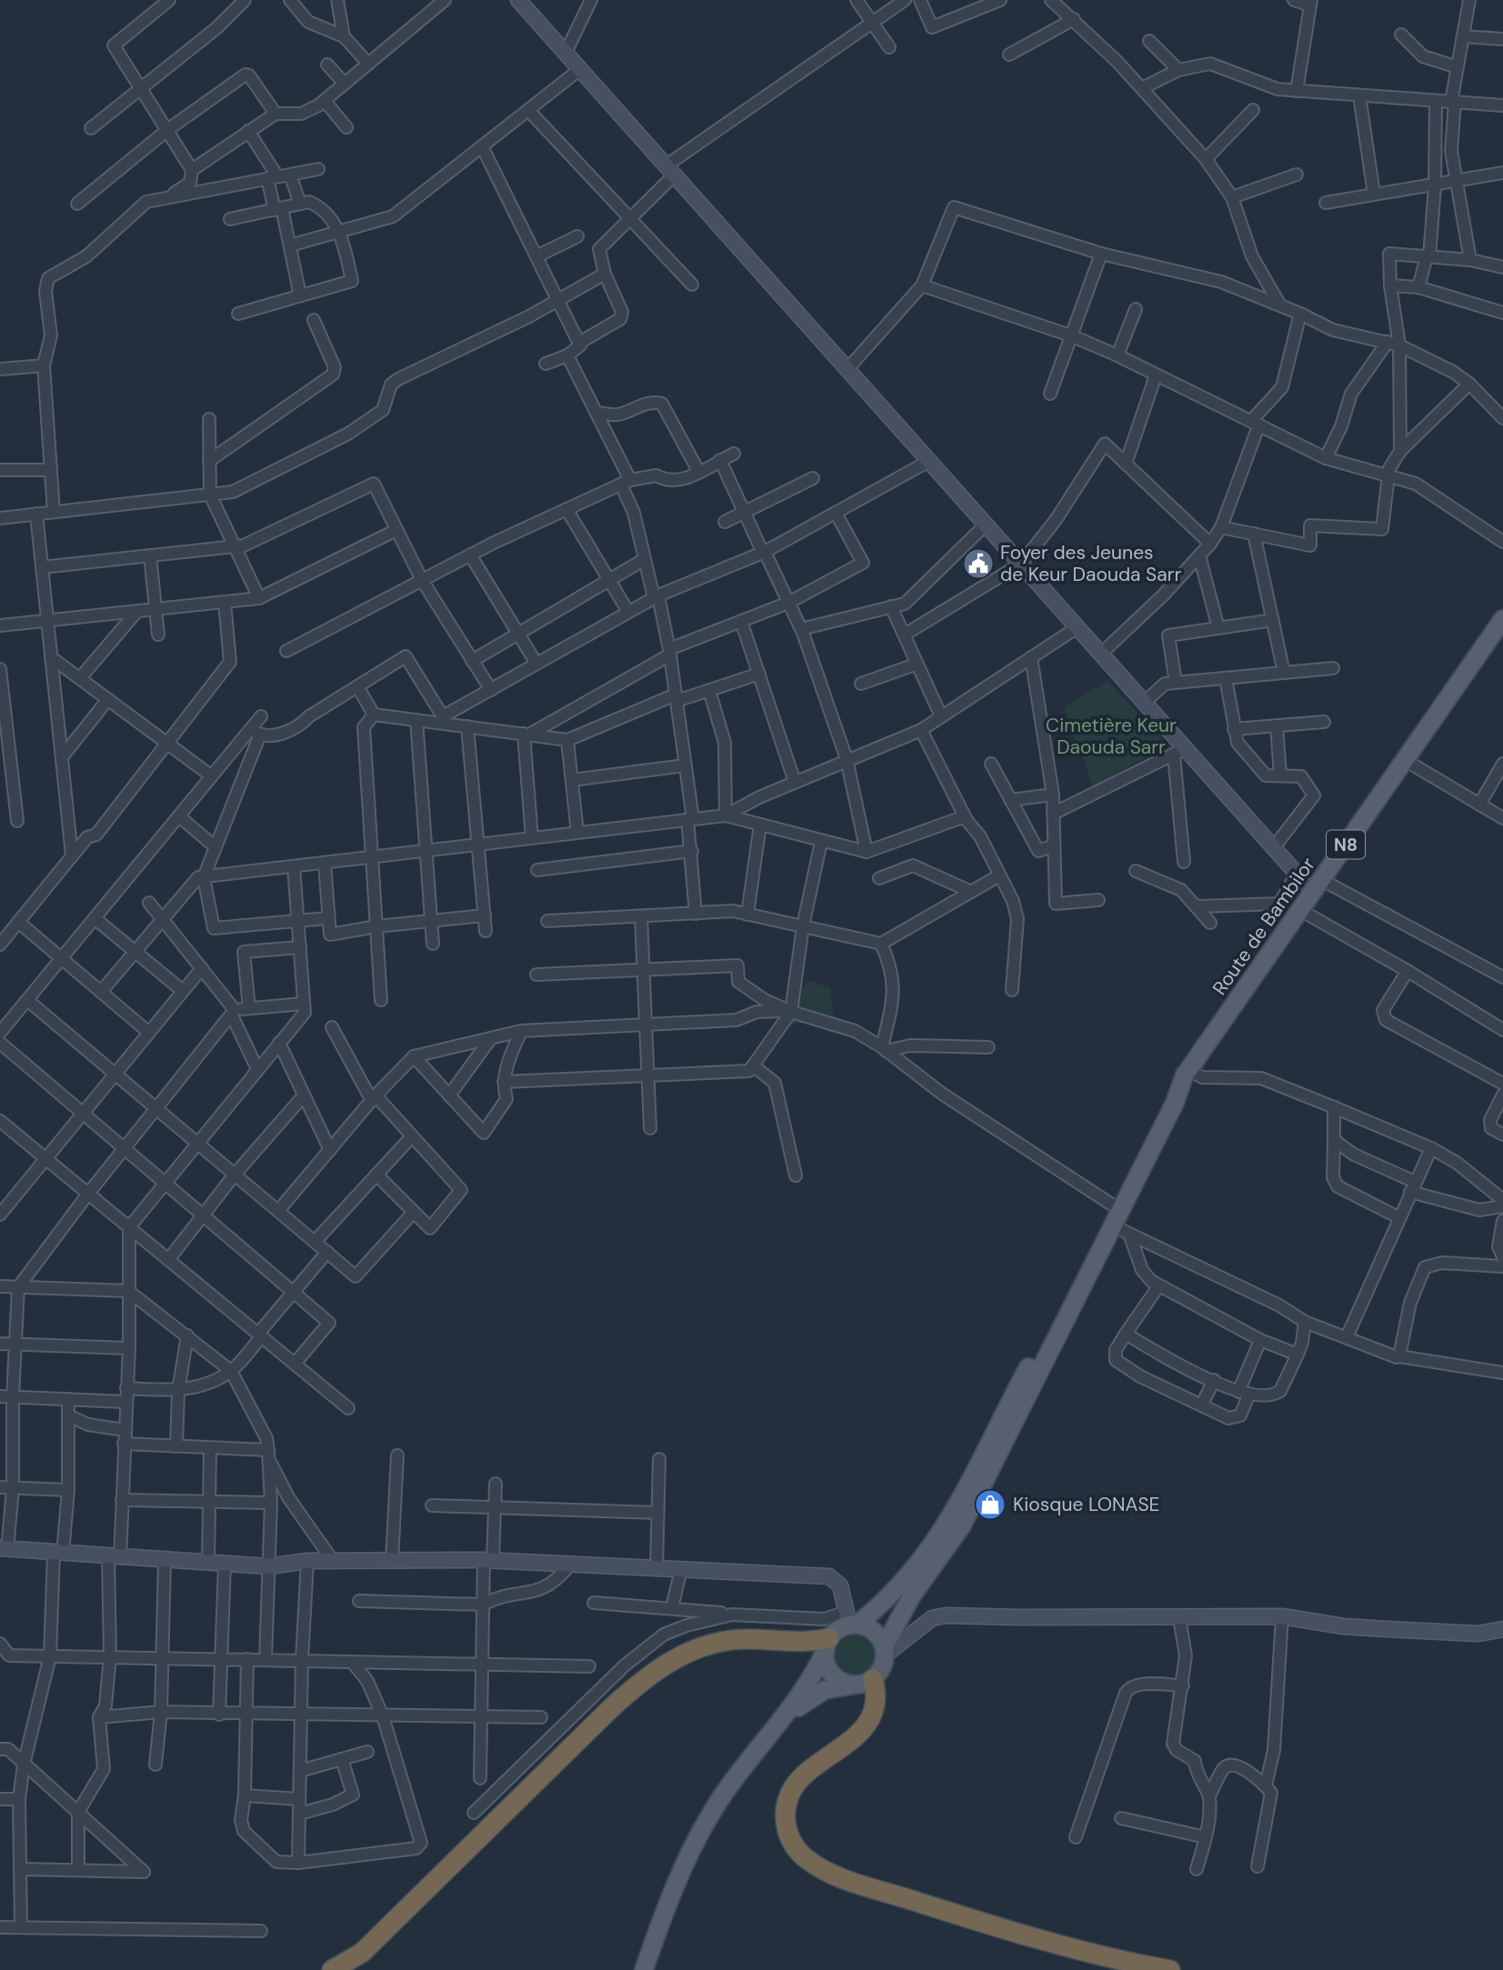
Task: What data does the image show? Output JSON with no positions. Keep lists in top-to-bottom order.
{
  "streets": {
    "main road": ["N8", "Route de Bambilor"]
  },
  "parks": ["Cimetière Keur Daouda Sarr"],
  "places": {
    "public building": ["Foyer des Jeunes de Keur Daouda Sarr"],
    "shop": ["Kiosque LONASE"]
  }
}
